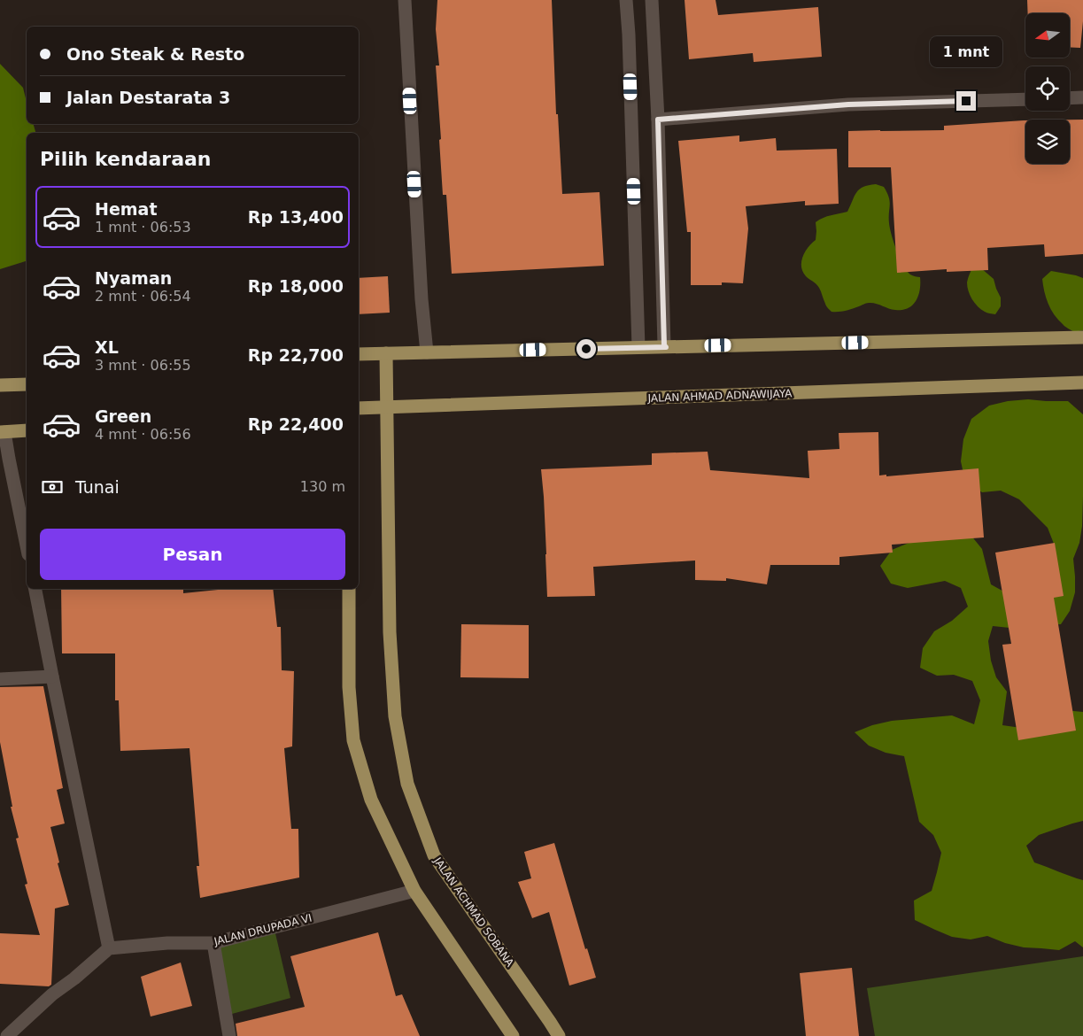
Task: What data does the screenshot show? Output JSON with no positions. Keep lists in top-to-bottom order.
{
  "streets": {
    "main road": ["JALAN AHMAD ADNAWIJAYA", "JALAN ACHMAD SOBANA"],
    "street": ["JALAN DRUPADA VI"]
  },
  "crossings": [
    ["JALAN AHMAD ADNAWIJAYA", "JALAN ACHMAD SOBANA"]
  ],
  "north": "left",
  "page": {
    "banner": ["Ono Steak & Resto", "Jalan Destarata 3"],
    "bubble": "1 mnt",
    "heading": "Pilih kendaraan",
    "list": [
      {
        "name": "Hemat",
        "note": "1 mnt · 06:53",
        "value": "Rp 13,400"
      },
      {
        "name": "Nyaman",
        "note": "2 mnt · 06:54",
        "value": "Rp 18,000"
      },
      {
        "name": "XL",
        "note": "3 mnt · 06:55",
        "value": "Rp 22,700"
      },
      {
        "name": "Green",
        "note": "4 mnt · 06:56",
        "value": "Rp 22,400"
      }
    ],
    "pay": ["Tunai", "130 m"],
    "buttons": "Pesan"
  }
}
